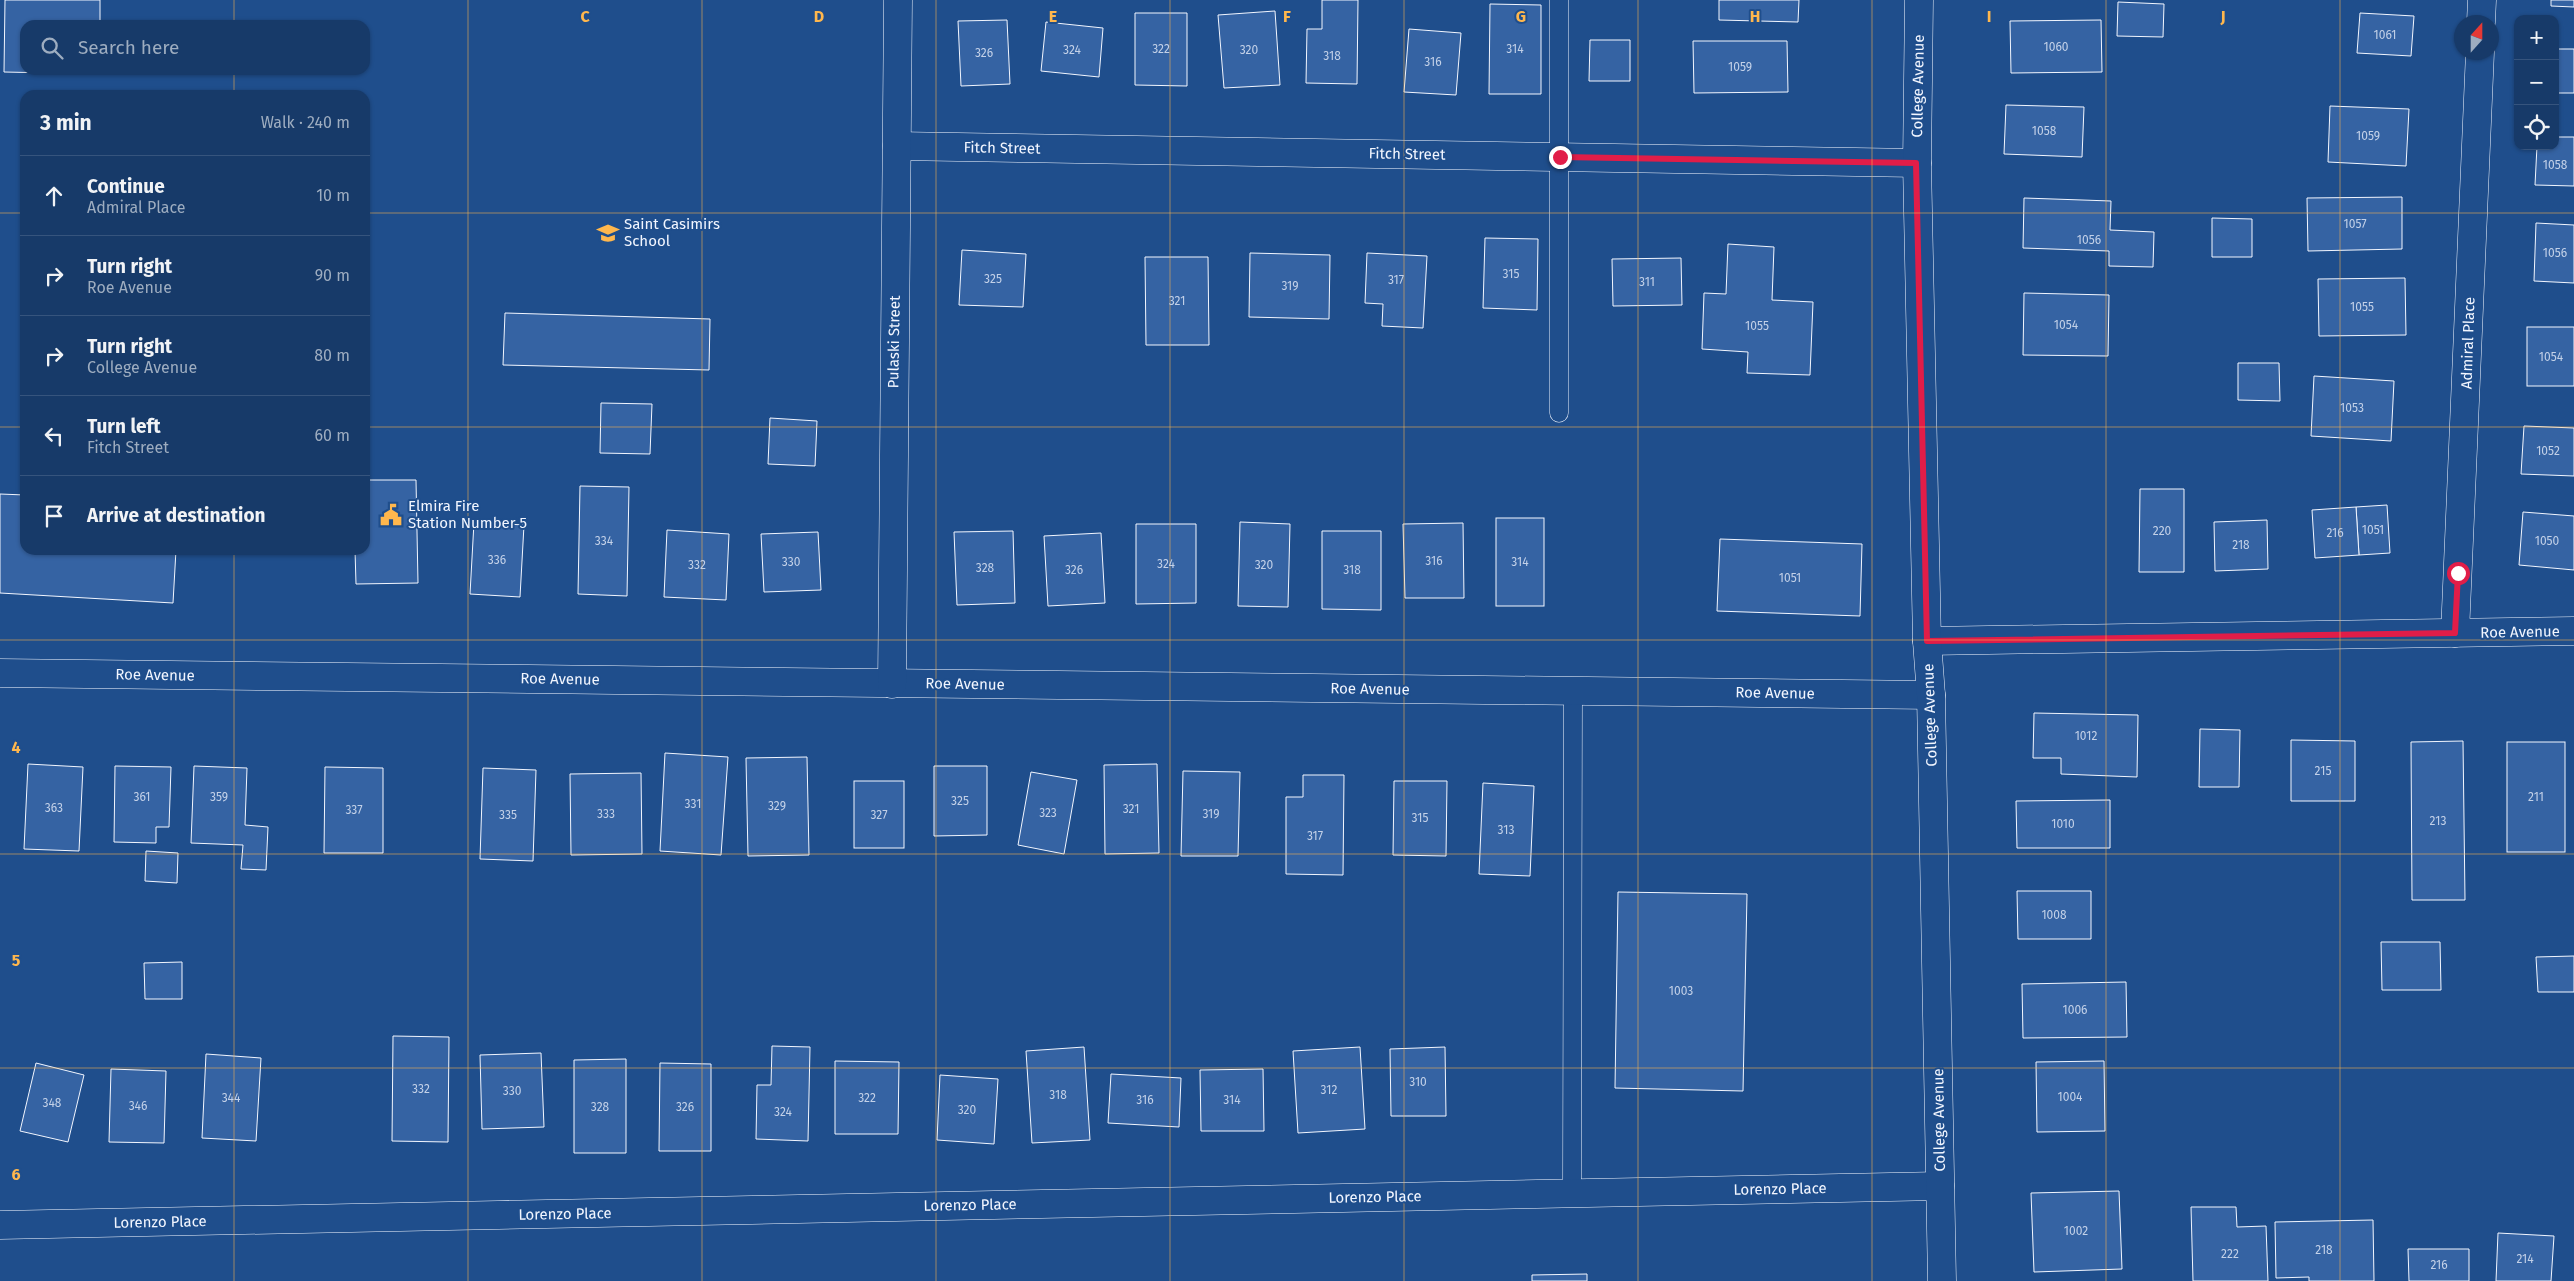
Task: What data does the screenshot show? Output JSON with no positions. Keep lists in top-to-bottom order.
{
  "streets": {
    "street": [
      "College Avenue",
      "Fitch Street",
      "Pulaski Street",
      "Admiral Place",
      "Roe Avenue",
      "Lorenzo Place"
    ]
  },
  "crossings": [
    ["College Avenue", "Fitch Street"],
    ["College Avenue", "Roe Avenue"],
    ["College Avenue", "Lorenzo Place"],
    ["Fitch Street", "Pulaski Street"],
    ["Pulaski Street", "Roe Avenue"],
    ["Admiral Place", "Roe Avenue"]
  ],
  "places": {
    "school or university": ["Saint Casimirs School"],
    "public building": ["Elmira Fire Station Number 5"]
  },
  "house_numbers": [
    "1061",
    "1060",
    "322",
    "314",
    "324",
    "320",
    "326",
    "318",
    "316",
    "1059",
    "1058",
    "1059",
    "1058",
    "1057",
    "1056",
    "1056",
    "315",
    "325",
    "317",
    "311",
    "319",
    "321",
    "1055",
    "1054",
    "1055",
    "1054",
    "1053",
    "1052",
    "1051",
    "220",
    "216",
    "334",
    "1050",
    "218",
    "336",
    "316",
    "330",
    "314",
    "324",
    "332",
    "320",
    "328",
    "326",
    "318",
    "1051",
    "1012",
    "215",
    "361",
    "359",
    "211",
    "325",
    "331",
    "329",
    "363",
    "321",
    "337",
    "323",
    "333",
    "319",
    "335",
    "327",
    "315",
    "213",
    "1010",
    "313",
    "317",
    "1008",
    "1003",
    "1006",
    "310",
    "332",
    "312",
    "330",
    "318",
    "1004",
    "344",
    "322",
    "316",
    "314",
    "348",
    "346",
    "328",
    "326",
    "320",
    "324",
    "1002",
    "218",
    "222",
    "214",
    "216"
  ],
  "north": "top",
  "page": {
    "map_buttons": ["+", "−"],
    "search": "Search here",
    "heading": ["3 min", "Walk · 240 m"],
    "list": [
      ["Continue", "Admiral Place", "10 m"],
      ["Turn right", "Roe Avenue", "90 m"],
      ["Turn right", "College Avenue", "80 m"],
      ["Turn left", "Fitch Street", "60 m"],
      "Arrive at destination"
    ]
  },
  "grid": {
    "columns": [
      "C",
      "D",
      "E",
      "F",
      "G",
      "H",
      "I",
      "J"
    ],
    "rows": ["4", "5", "6"]
  }
}
